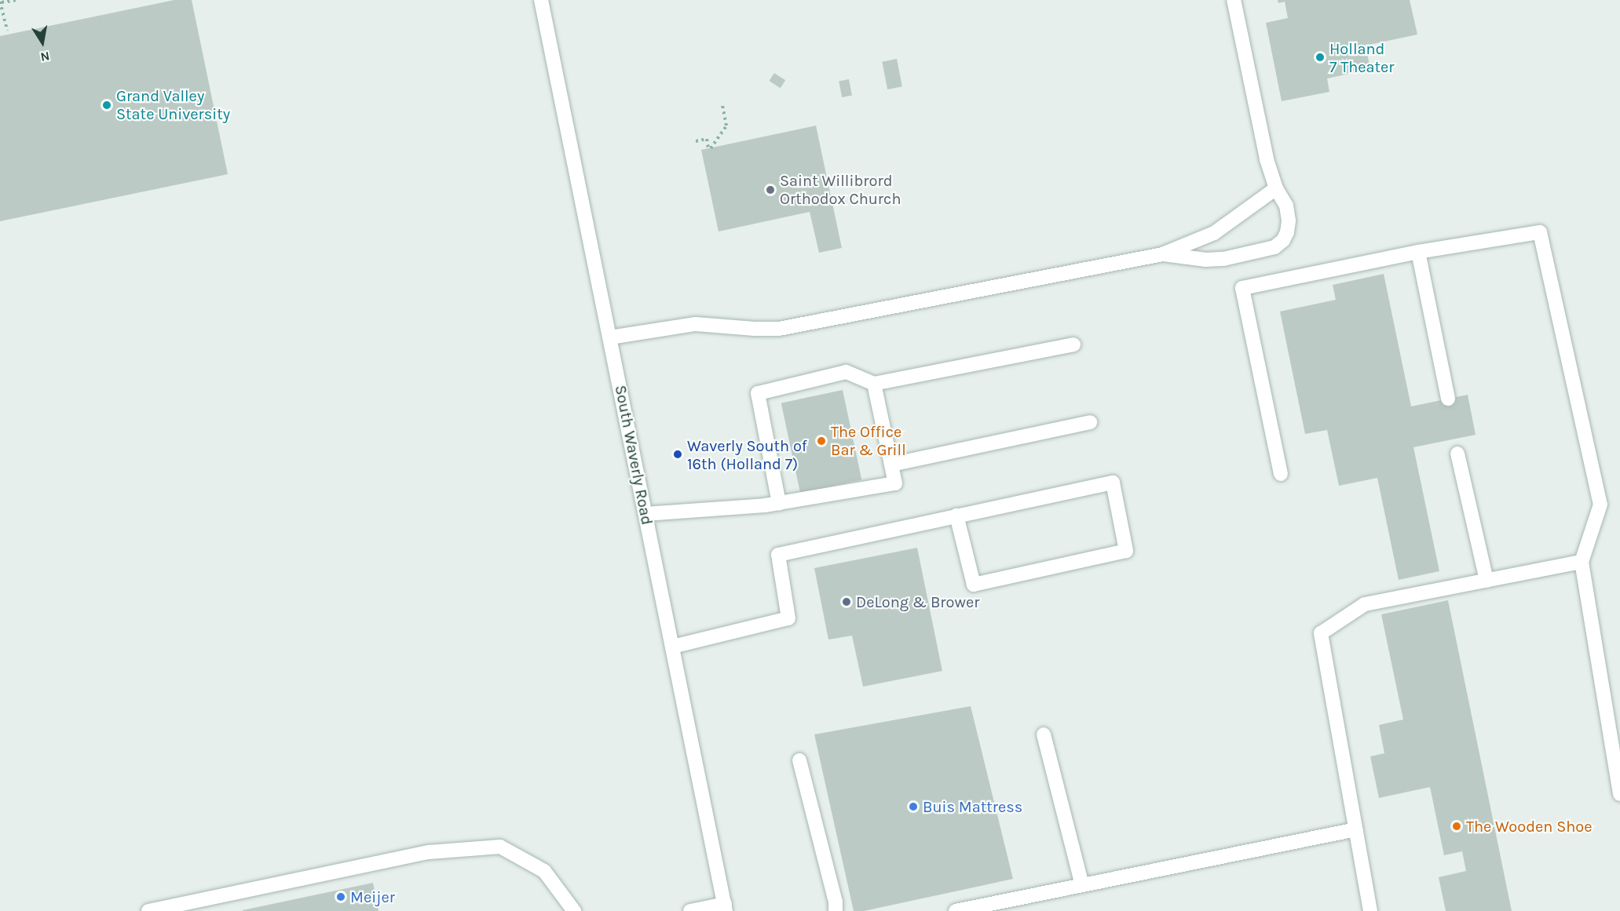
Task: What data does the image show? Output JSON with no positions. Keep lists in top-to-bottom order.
{
  "streets": {
    "main road": ["South Waverly Road"]
  },
  "places": [
    "Holland 7 Theater",
    "Grand Valley State University",
    "Saint Willibrord Orthodox Church",
    "The Office Bar & Grill",
    "Waverly South of 16th (Holland 7)",
    "DeLong & Brower",
    "Buis Mattress",
    "The Wooden Shoe",
    "Meijer"
  ],
  "north": "bottom"
}
